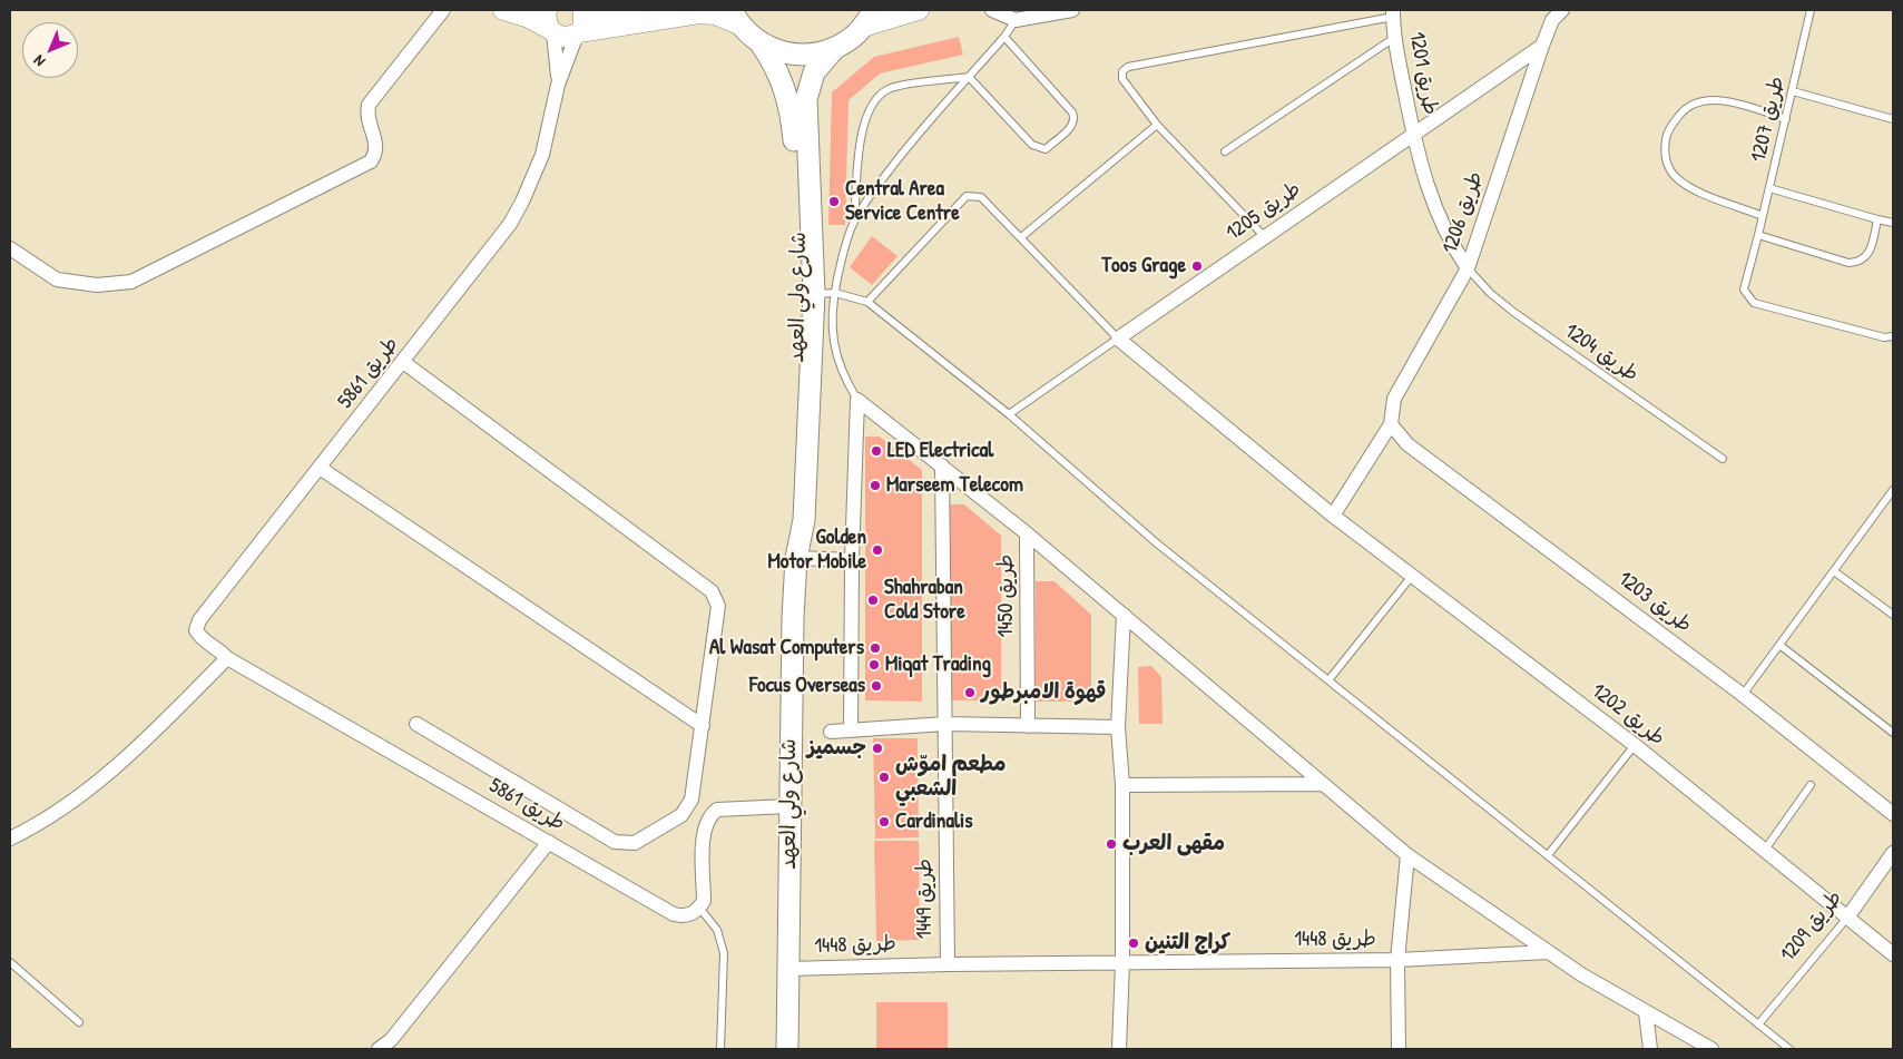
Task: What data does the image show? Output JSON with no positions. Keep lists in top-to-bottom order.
{
  "streets": {
    "main road": ["شارع ولي العهد"],
    "street": [
      "طريق 1201",
      "طريق 1205",
      "طريق 1206",
      "طريق 5861",
      "طريق 1450",
      "طريق 1203",
      "طريق 1202",
      "طريق 1449",
      "طريق 1209",
      "طريق 1448"
    ],
    "lane": ["طريق 1207", "طريق 1204"]
  },
  "crossings": [
    ["طريق 1201", "طريق 1205"],
    ["طريق 1201", "طريق 1206"],
    ["طريق 1201", "طريق 1204"],
    ["طريق 1205", "طريق 1206"],
    ["طريق 1205", "طريق 1202"],
    ["طريق 1206", "طريق 1204"],
    ["طريق 1206", "طريق 1203"],
    ["شارع ولي العهد", "طريق 1448"],
    ["طريق 1202", "طريق 1209"],
    ["طريق 1449", "طريق 1448"]
  ],
  "places": [
    "Central Area Service Centre",
    "Toos Grage",
    "LED Electrical",
    "Marseem Telecom",
    "Golden Motor Mobile",
    "Shahraban Cold Store",
    "Al Wasat Computers",
    "Miqat Trading",
    "Focus Overseas",
    "قهوة الامبرطور",
    "جسميز",
    "مطعم اموّش الشعبي",
    "Cardinalis",
    "مقهى العرب",
    "كراج التنين"
  ],
  "north": "bottom left"
}
